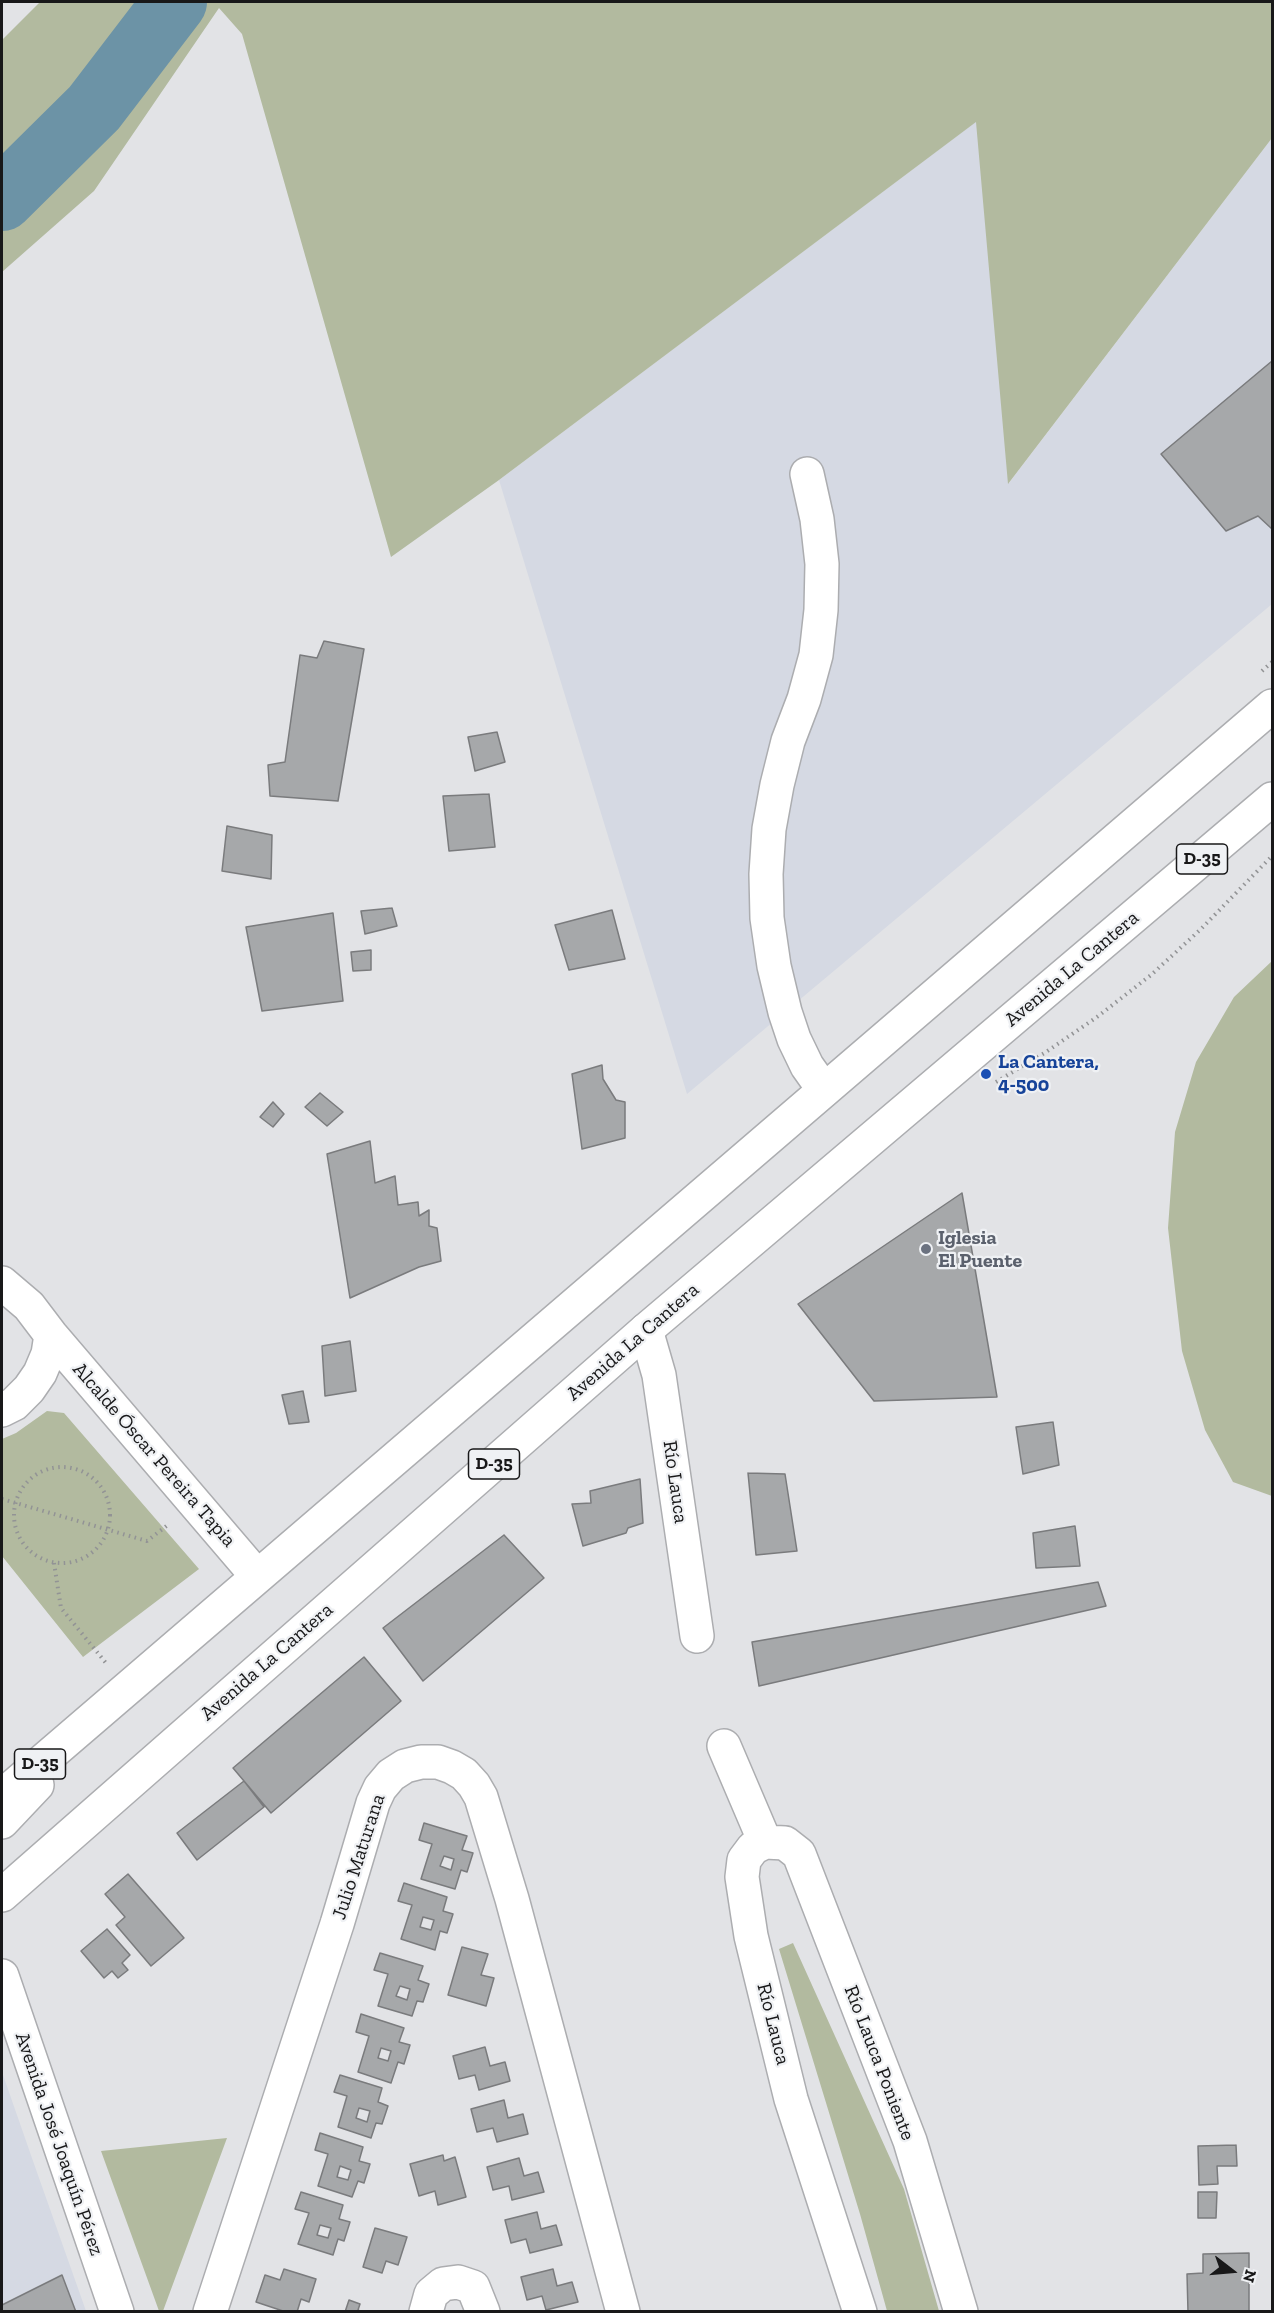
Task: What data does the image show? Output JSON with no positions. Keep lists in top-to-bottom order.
{
  "streets": {
    "main road": [
      "D-35",
      "Avenida La Cantera",
      "Alcalde Óscar Pereira Tapia",
      "Río Lauca",
      "Julio Maturana",
      "Río Lauca Poniente",
      "Avenida José Joaquín Pérez"
    ]
  },
  "crossings": [
    ["D-35", "Alcalde Óscar Pereira Tapia"],
    ["Avenida La Cantera", "Río Lauca"],
    ["Río Lauca", "Río Lauca Poniente"]
  ],
  "places": ["La Cantera, 4-500", "Iglesia El Puente"],
  "north": "right"
}
